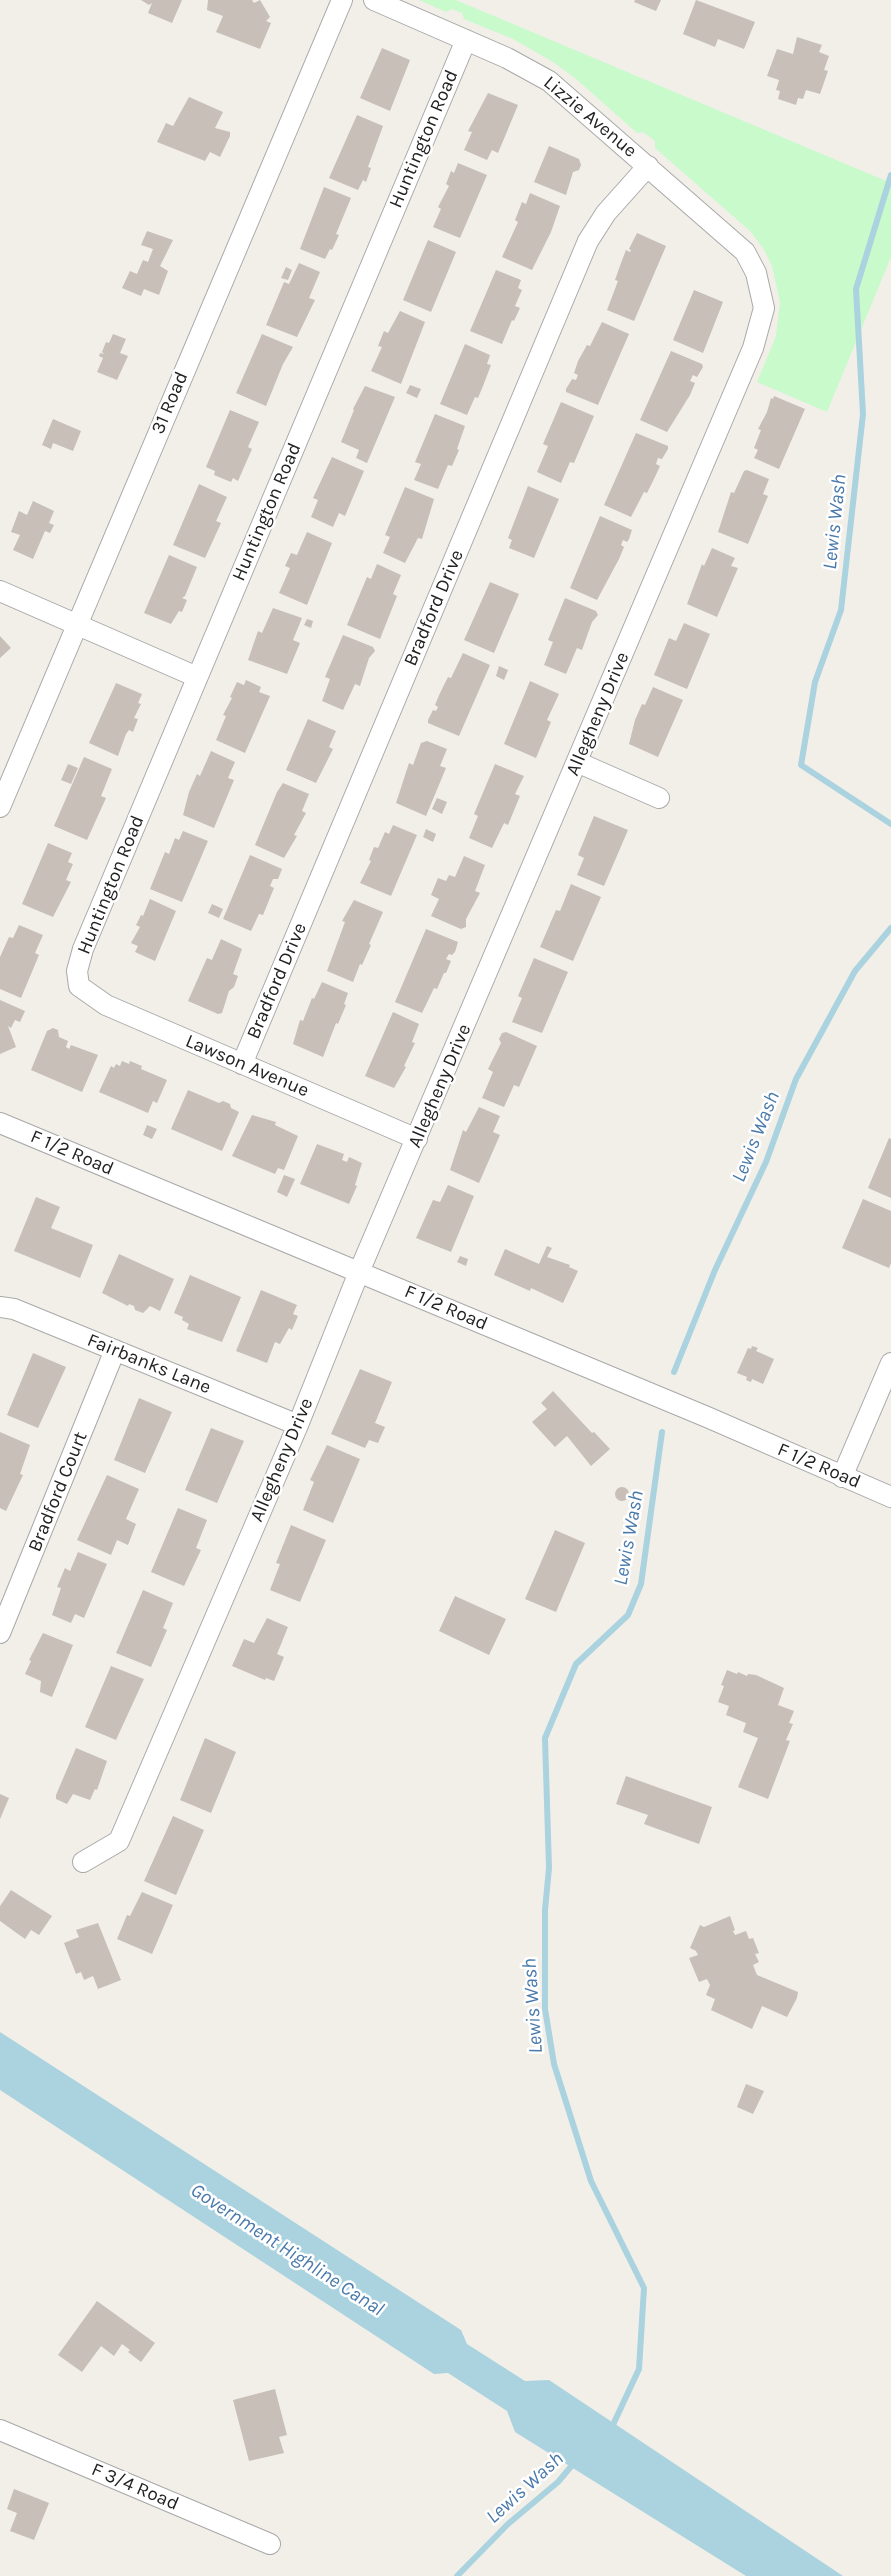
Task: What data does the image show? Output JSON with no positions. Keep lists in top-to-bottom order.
{
  "streets": {
    "street": [
      "Lizzie Avenue",
      "Huntington Road",
      "31 Road",
      "Bradford Drive",
      "Allegheny Drive",
      "Lawson Avenue",
      "F 1/2 Road",
      "Fairbanks Lane",
      "Bradford Court",
      "F 3/4 Road"
    ]
  },
  "crossings": [
    ["Lizzie Avenue", "Huntington Road"],
    ["Lizzie Avenue", "Bradford Drive"],
    ["Lizzie Avenue", "Allegheny Drive"],
    ["Huntington Road", "Lawson Avenue"],
    ["Bradford Drive", "Lawson Avenue"],
    ["Allegheny Drive", "Lawson Avenue"],
    ["Allegheny Drive", "F 1/2 Road"],
    ["Allegheny Drive", "Fairbanks Lane"],
    ["Fairbanks Lane", "Bradford Court"]
  ],
  "water": ["Lewis Wash", "Government Highline Canal"]
}
